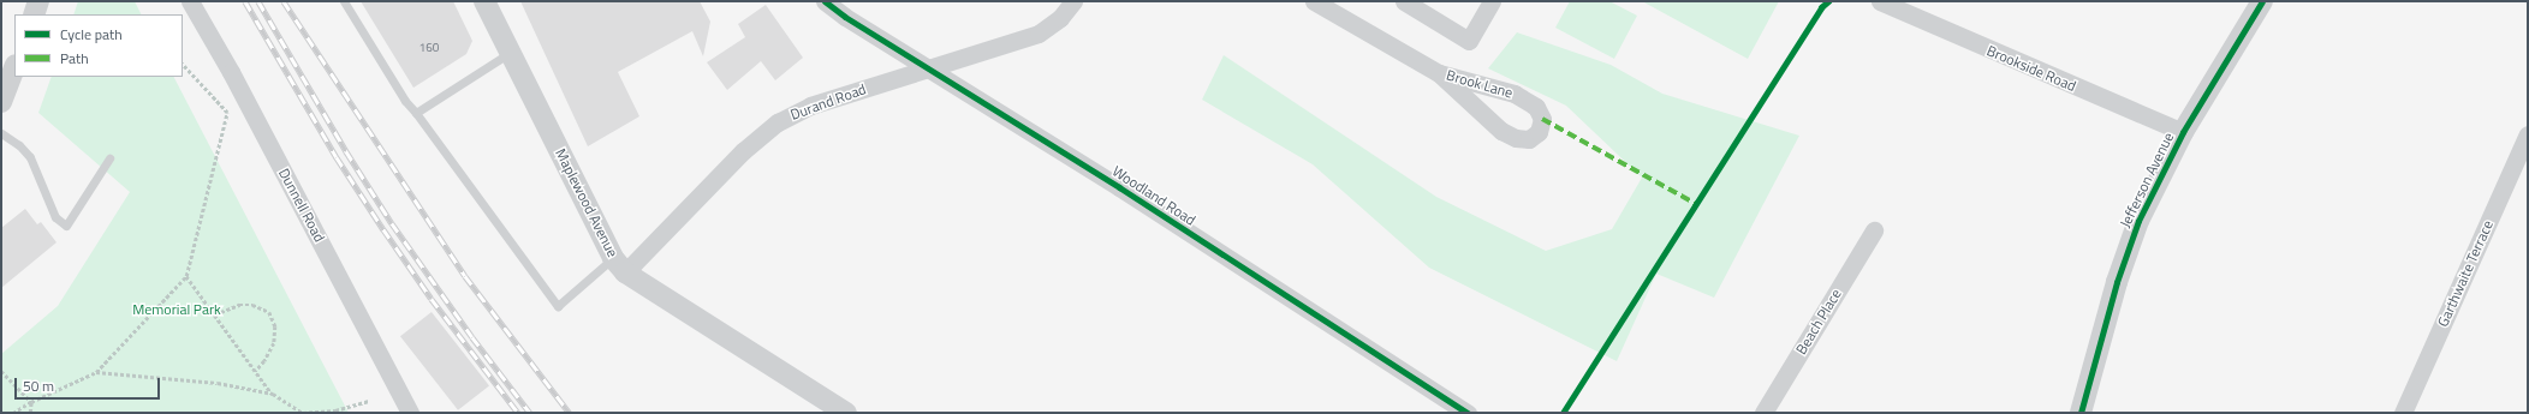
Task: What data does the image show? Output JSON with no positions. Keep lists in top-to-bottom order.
{
  "streets": {
    "street": [
      "Brookside Road",
      "Brook Lane",
      "Durand Road",
      "Jefferson Avenue",
      "Woodland Road",
      "Maplewood Avenue",
      "Dunnell Road",
      "Garthwaite Terrace",
      "Beach Place"
    ]
  },
  "crossings": [
    ["Brookside Road", "Jefferson Avenue"],
    ["Durand Road", "Woodland Road"],
    ["Durand Road", "Maplewood Avenue"]
  ],
  "parks": ["Memorial Park"],
  "house_numbers": ["160"],
  "legend": ["Cycle path", "Path"],
  "scale_bar": "50 m"
}
